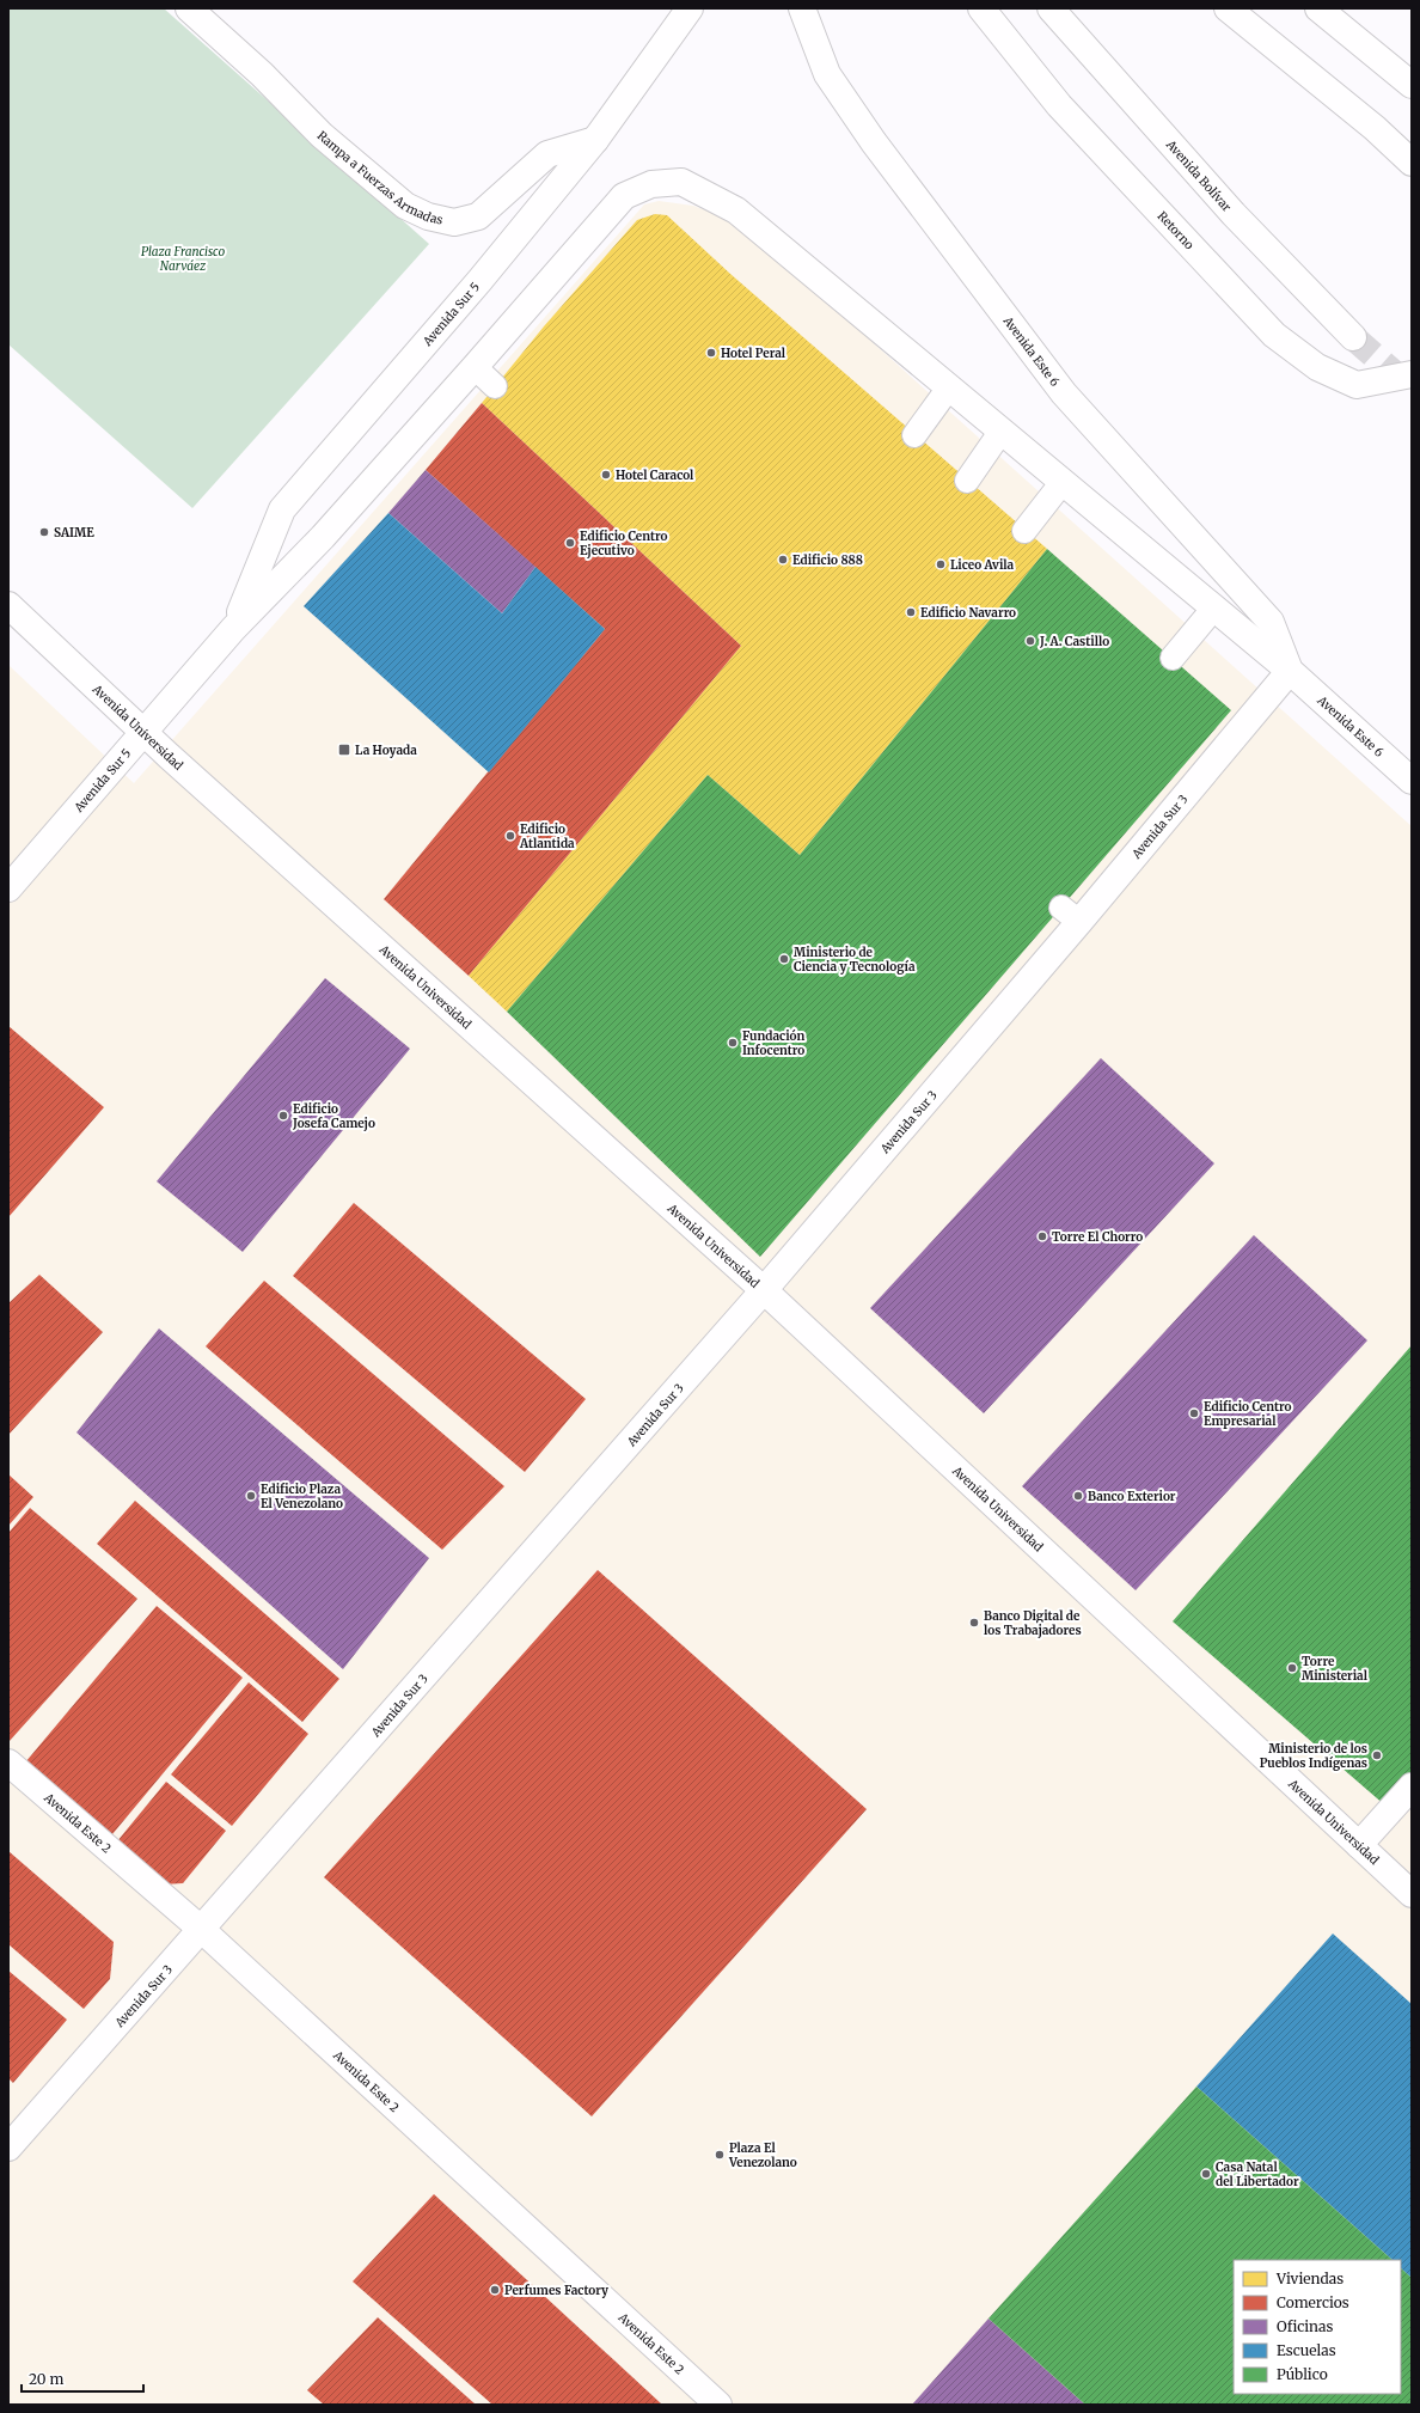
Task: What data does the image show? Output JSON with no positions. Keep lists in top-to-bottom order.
{
  "streets": {
    "street": [
      "Rampa a Fuerzas Armadas",
      "Avenida Bolívar",
      "Retorno",
      "Avenida Sur 5",
      "Avenida Este 6",
      "Avenida Universidad",
      "Avenida Sur 3",
      "Avenida Este 2"
    ]
  },
  "crossings": [
    ["Rampa a Fuerzas Armadas", "Avenida Sur 5"],
    ["Avenida Sur 5", "Avenida Este 6"],
    ["Avenida Sur 5", "Avenida Universidad"],
    ["Avenida Este 6", "Avenida Sur 3"],
    ["Avenida Universidad", "Avenida Sur 3"],
    ["Avenida Sur 3", "Avenida Este 2"]
  ],
  "parks": ["Plaza Francisco Narváez"],
  "places": {
    "other": [
      "Hotel Peral",
      "Hotel Caracol",
      "SAIME",
      "Edificio Centro Ejecutivo",
      "Edificio 888",
      "Liceo Avila",
      "Edificio Navarro",
      "J. A. Castillo",
      "Edificio Atlantida",
      "Ministerio de Ciencia y Tecnología",
      "Fundación Infocentro",
      "Edificio Josefa Camejo",
      "Torre El Chorro",
      "Edificio Centro Empresarial",
      "Edificio Plaza El Venezolano",
      "Banco Exterior",
      "Banco Digital de los Trabajadores",
      "Torre Ministerial",
      "Ministerio de los Pueblos Indígenas",
      "Plaza El Venezolano",
      "Casa Natal del Libertador",
      "Perfumes Factory"
    ],
    "transit": ["La Hoyada"]
  },
  "legend": [
    "Viviendas",
    "Comercios",
    "Oficinas",
    "Escuelas",
    "Público"
  ],
  "scale_bar": "20 m"
}
